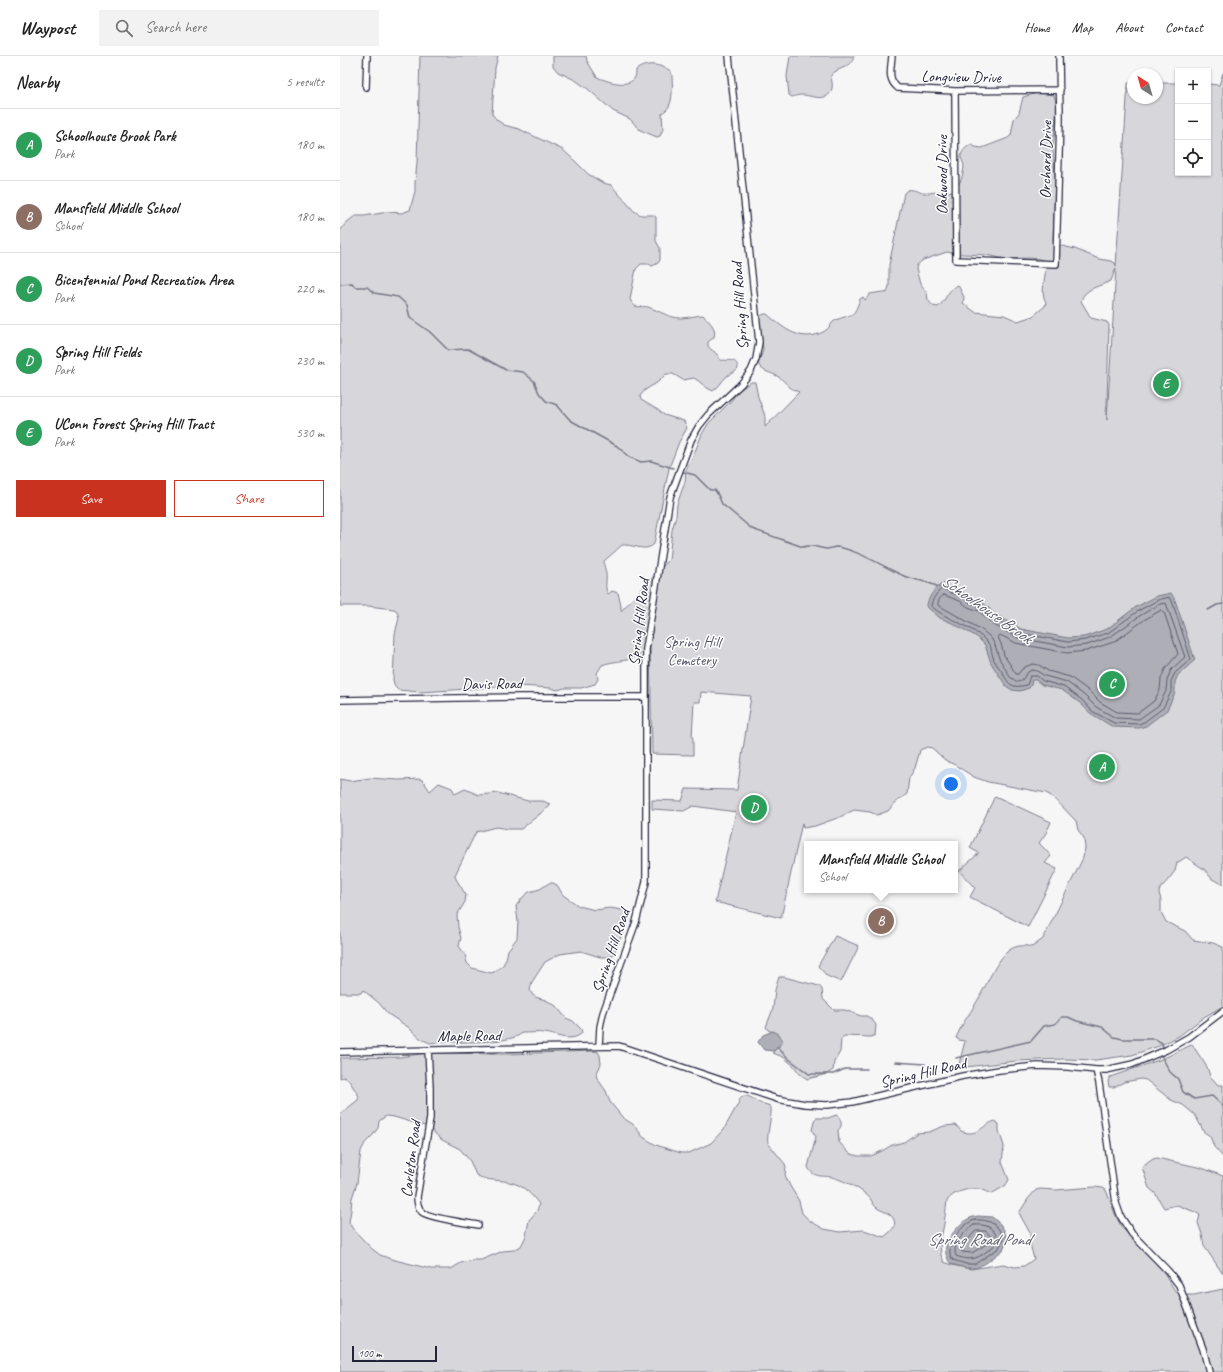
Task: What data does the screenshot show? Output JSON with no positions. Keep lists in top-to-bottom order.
{
  "streets": {
    "street": [
      "Longview Drive",
      "Orchard Drive",
      "Oakwood Drive",
      "Spring Hill Road",
      "Davis Road",
      "Maple Road",
      "Carleton Road"
    ]
  },
  "crossings": [
    ["Longview Drive", "Orchard Drive"],
    ["Longview Drive", "Oakwood Drive"],
    ["Orchard Drive", "Oakwood Drive"],
    ["Spring Hill Road", "Davis Road"],
    ["Spring Hill Road", "Maple Road"],
    ["Maple Road", "Carleton Road"]
  ],
  "water": ["Schoolhouse Brook", "Spring Road Pond"],
  "parks": ["Spring Hill Cemetery"],
  "scale_bar": "100 m",
  "north": "top left",
  "page": {
    "header": "Waypost",
    "search": "Search here",
    "nav": [
      "Home",
      "Map",
      "About",
      "Contact"
    ],
    "heading": ["Nearby", "5 results"],
    "map_buttons": ["+", "−"],
    "list": [
      {
        "mark": "A",
        "name": "Schoolhouse Brook Park",
        "note": "Park",
        "value": "180 m"
      },
      {
        "mark": "B",
        "name": "Mansfield Middle School",
        "note": "School",
        "value": "180 m"
      },
      {
        "mark": "C",
        "name": "Bicentennial Pond Recreation Area",
        "note": "Park",
        "value": "220 m"
      },
      {
        "mark": "D",
        "name": "Spring Hill Fields",
        "note": "Park",
        "value": "230 m"
      },
      {
        "mark": "E",
        "name": "UConn Forest Spring Hill Tract",
        "note": "Park",
        "value": "530 m"
      }
    ],
    "pins": [
      "E",
      "C",
      "A",
      "D",
      "B"
    ],
    "buttons": ["Save", "Share"],
    "popup": ["Mansfield Middle School", "School"],
    "scale": "100 m"
  }
}
